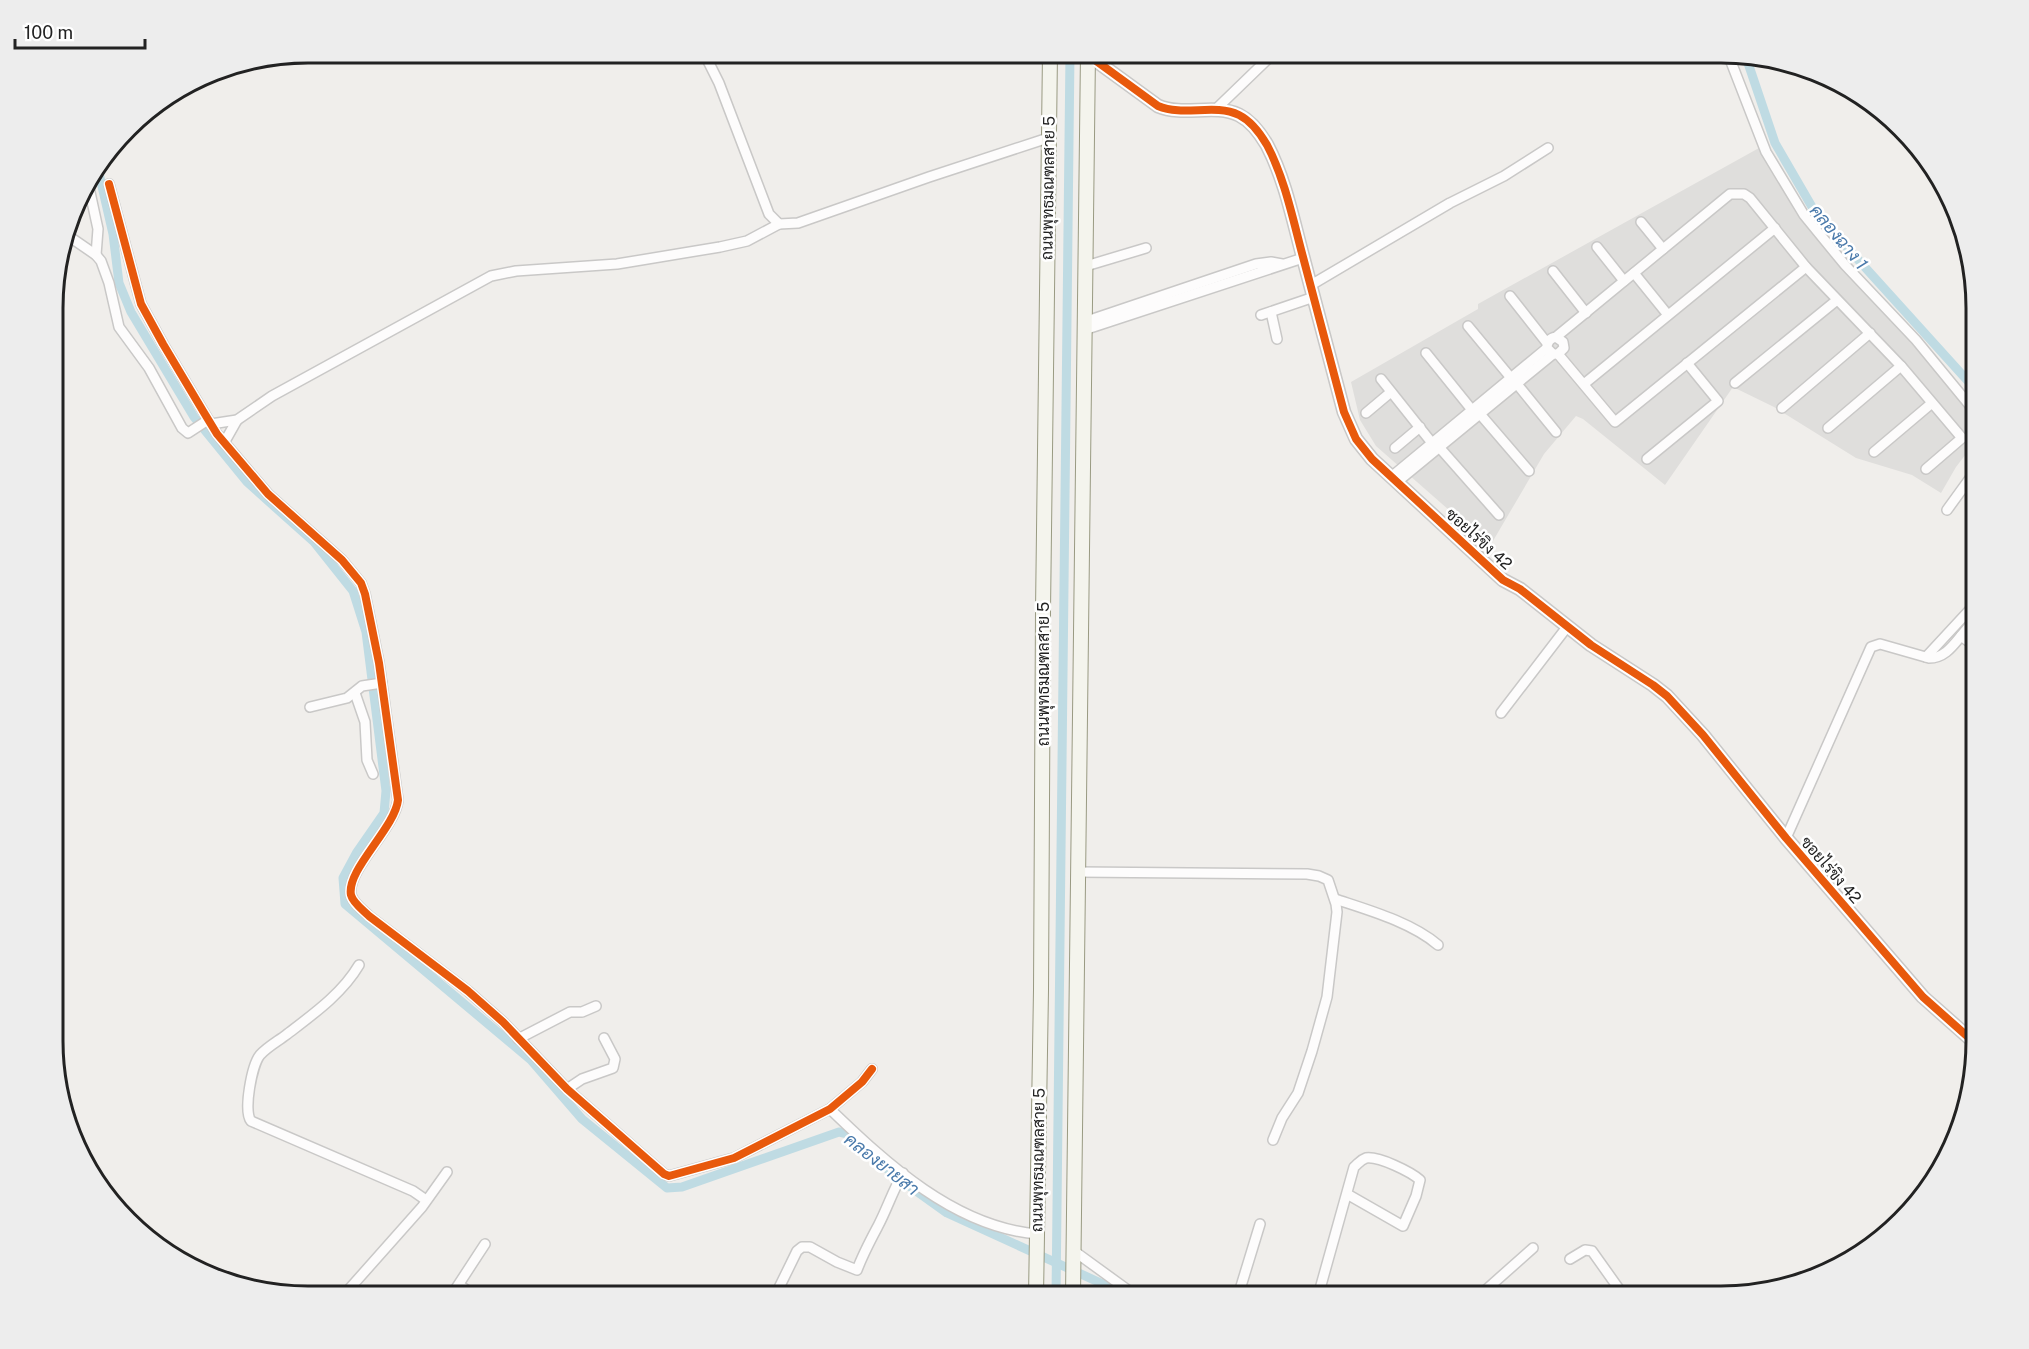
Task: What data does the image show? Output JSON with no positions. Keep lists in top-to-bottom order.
{
  "streets": {
    "main road": ["ถนนพุทธมณฑลสาย 5"],
    "street": ["ซอยไร่ขิง 42"]
  },
  "water": ["คลองฉาง 1", "คลองยายสา"],
  "scale_bar": "100 m"
}
